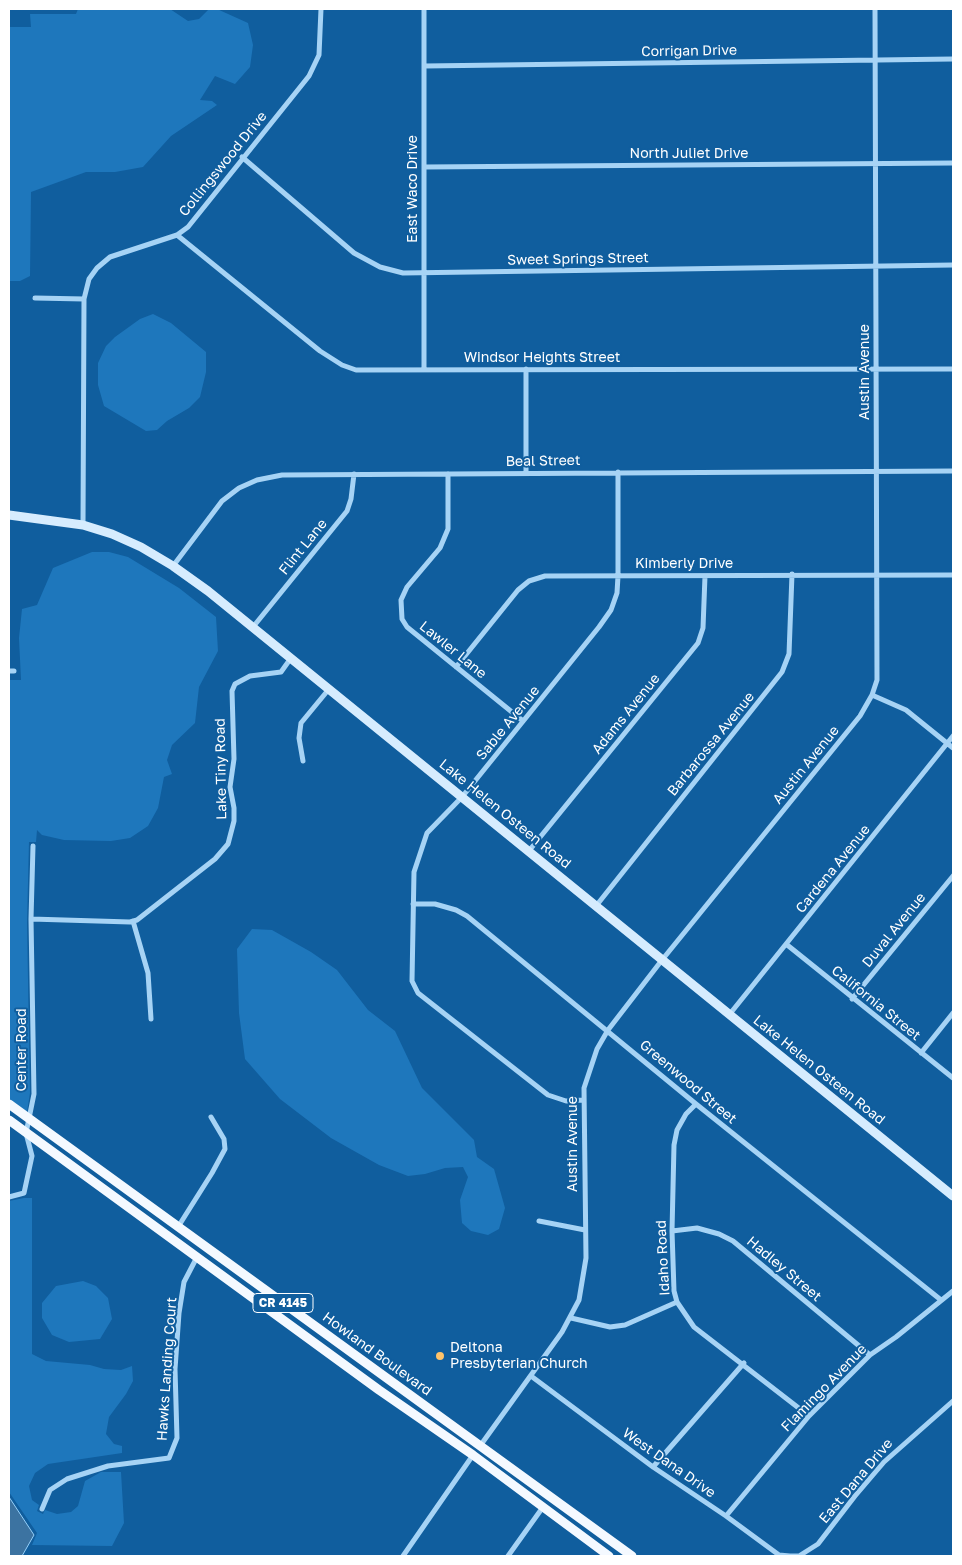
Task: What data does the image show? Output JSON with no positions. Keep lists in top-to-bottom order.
{
  "streets": {
    "main road": ["CR 4145", "Howland Boulevard"],
    "street": [
      "Corrigan Drive",
      "North Juliet Drive",
      "Collingswood Drive",
      "East Waco Drive",
      "Sweet Springs Street",
      "Windsor Heights Street",
      "Austin Avenue",
      "Beal Street",
      "Flint Lane",
      "Kimberly Drive",
      "Lawler Lane",
      "Adams Avenue",
      "Sable Avenue",
      "Barbarossa Avenue",
      "Lake Tiny Road",
      "Lake Helen Osteen Road",
      "Cardena Avenue",
      "Duval Avenue",
      "California Street",
      "Center Road",
      "Greenwood Street",
      "Idaho Road",
      "Hadley Street",
      "Hawks Landing Court",
      "Flamingo Avenue",
      "West Dana Drive",
      "East Dana Drive"
    ]
  },
  "crossings": [
    ["Corrigan Drive", "East Waco Drive"],
    ["Corrigan Drive", "Austin Avenue"],
    ["North Juliet Drive", "East Waco Drive"],
    ["North Juliet Drive", "Austin Avenue"],
    ["Collingswood Drive", "Sweet Springs Street"],
    ["Collingswood Drive", "Windsor Heights Street"],
    ["Collingswood Drive", "Lake Helen Osteen Road"],
    ["East Waco Drive", "Sweet Springs Street"],
    ["East Waco Drive", "Windsor Heights Street"],
    ["Sweet Springs Street", "Austin Avenue"],
    ["Windsor Heights Street", "Austin Avenue"],
    ["Austin Avenue", "Beal Street"],
    ["Austin Avenue", "Kimberly Drive"],
    ["Austin Avenue", "Sable Avenue"],
    ["Austin Avenue", "Lake Helen Osteen Road"],
    ["Austin Avenue", "Greenwood Street"],
    ["Austin Avenue", "Howland Boulevard"],
    ["Austin Avenue", "West Dana Drive"],
    ["Beal Street", "Flint Lane"],
    ["Beal Street", "Lawler Lane"],
    ["Beal Street", "Sable Avenue"],
    ["Beal Street", "Lake Helen Osteen Road"],
    ["Flint Lane", "Lake Helen Osteen Road"],
    ["Kimberly Drive", "Lawler Lane"],
    ["Kimberly Drive", "Adams Avenue"],
    ["Kimberly Drive", "Sable Avenue"],
    ["Kimberly Drive", "Barbarossa Avenue"],
    ["Lawler Lane", "Sable Avenue"],
    ["Adams Avenue", "Lake Helen Osteen Road"],
    ["Sable Avenue", "Lake Helen Osteen Road"],
    ["Sable Avenue", "Greenwood Street"],
    ["Barbarossa Avenue", "Lake Helen Osteen Road"],
    ["Lake Tiny Road", "Lake Helen Osteen Road"],
    ["Lake Helen Osteen Road", "Cardena Avenue"],
    ["Cardena Avenue", "California Street"],
    ["Duval Avenue", "California Street"],
    ["Center Road", "Howland Boulevard"],
    ["Greenwood Street", "Idaho Road"],
    ["Greenwood Street", "Flamingo Avenue"],
    ["Idaho Road", "Hadley Street"],
    ["Idaho Road", "Flamingo Avenue"],
    ["Hadley Street", "Flamingo Avenue"],
    ["Howland Boulevard", "Hawks Landing Court"],
    ["Flamingo Avenue", "West Dana Drive"],
    ["West Dana Drive", "East Dana Drive"]
  ],
  "places": ["Deltona Presbyterian Church"]
}
